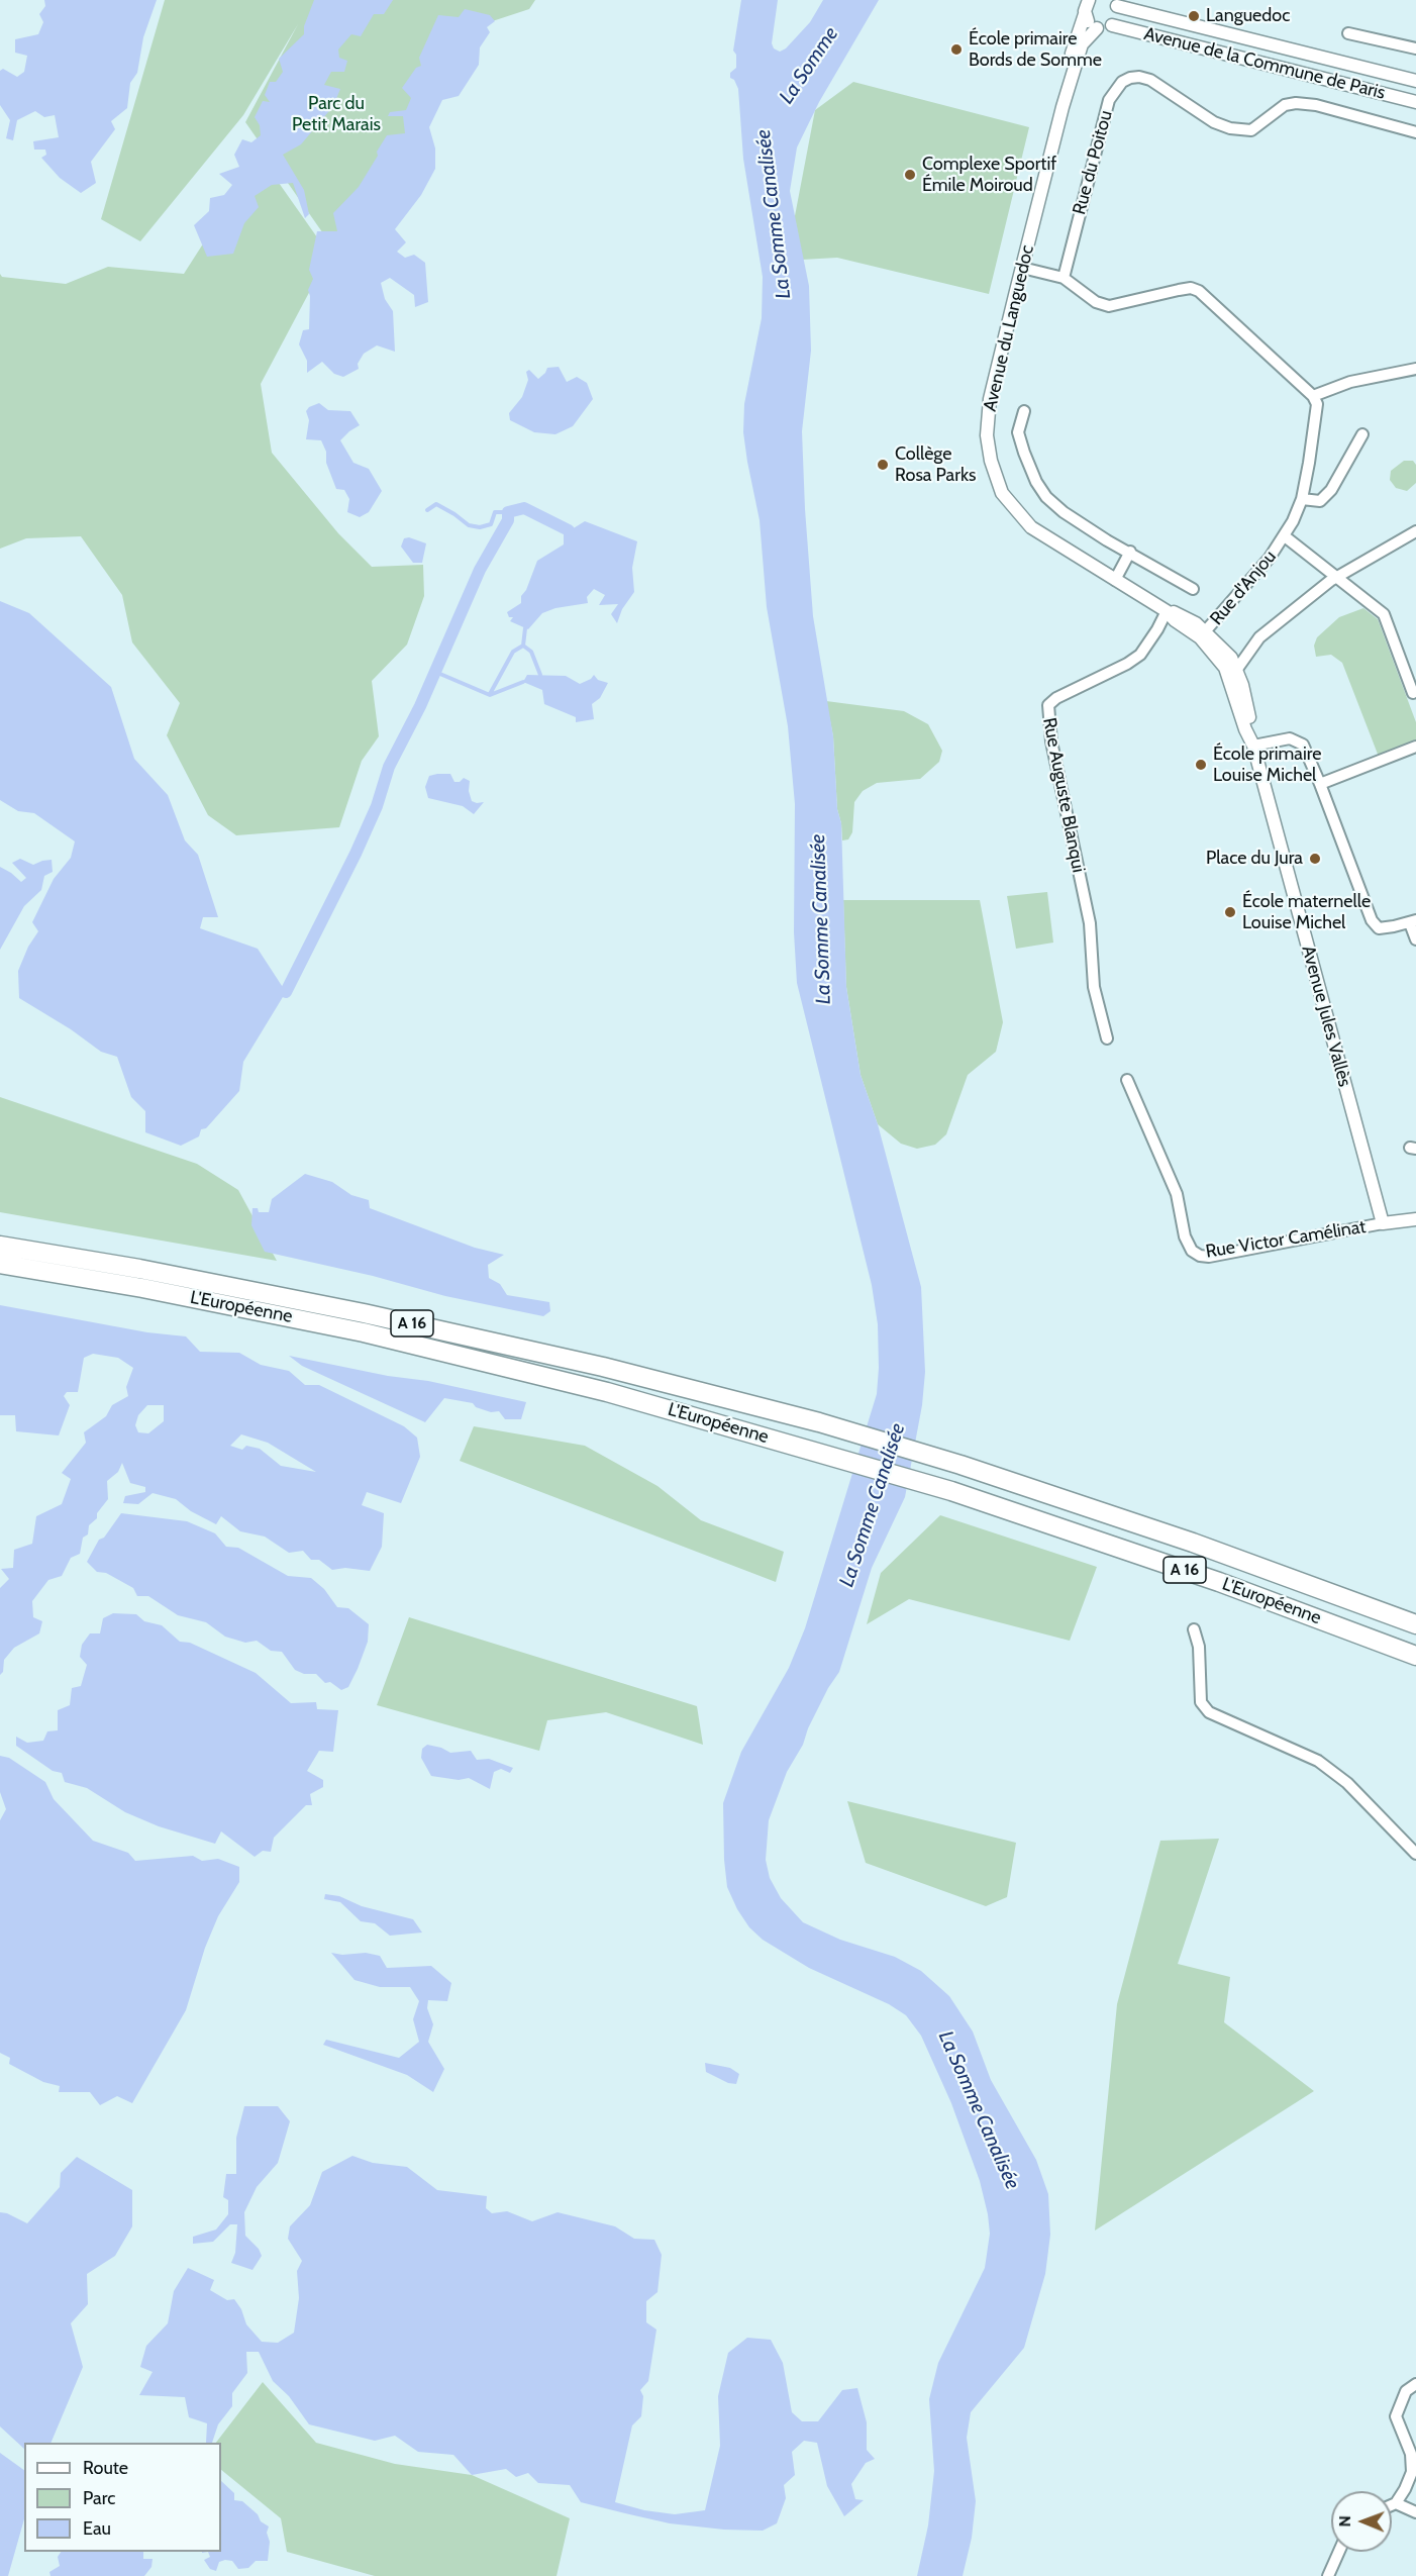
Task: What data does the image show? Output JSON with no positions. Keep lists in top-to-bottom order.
{
  "streets": {
    "highway": ["L'Européenne", "A 16"],
    "street": [
      "Avenue de la Commune de Paris",
      "Rue du Poitou",
      "Avenue du Languedoc",
      "Rue d'Anjou",
      "Rue Auguste Blanqui",
      "Avenue Jules Vallès",
      "Rue Victor Camélinat"
    ]
  },
  "crossings": [
    ["Avenue du Languedoc", "Rue d'Anjou"],
    ["Avenue du Languedoc", "Rue Auguste Blanqui"],
    ["Avenue du Languedoc", "Avenue Jules Vallès"],
    ["Avenue Jules Vallès", "Rue Victor Camélinat"]
  ],
  "water": ["La Somme", "La Somme Canalisée"],
  "parks": ["Parc du Petit Marais"],
  "places": [
    "Languedoc",
    "École primaire Bords de Somme",
    "Complexe Sportif Émile Moiroud",
    "Collège Rosa Parks",
    "École primaire Louise Michel",
    "Place du Jura",
    "École maternelle Louise Michel"
  ],
  "legend": ["Route", "Parc", "Eau"],
  "north": "left"
}
